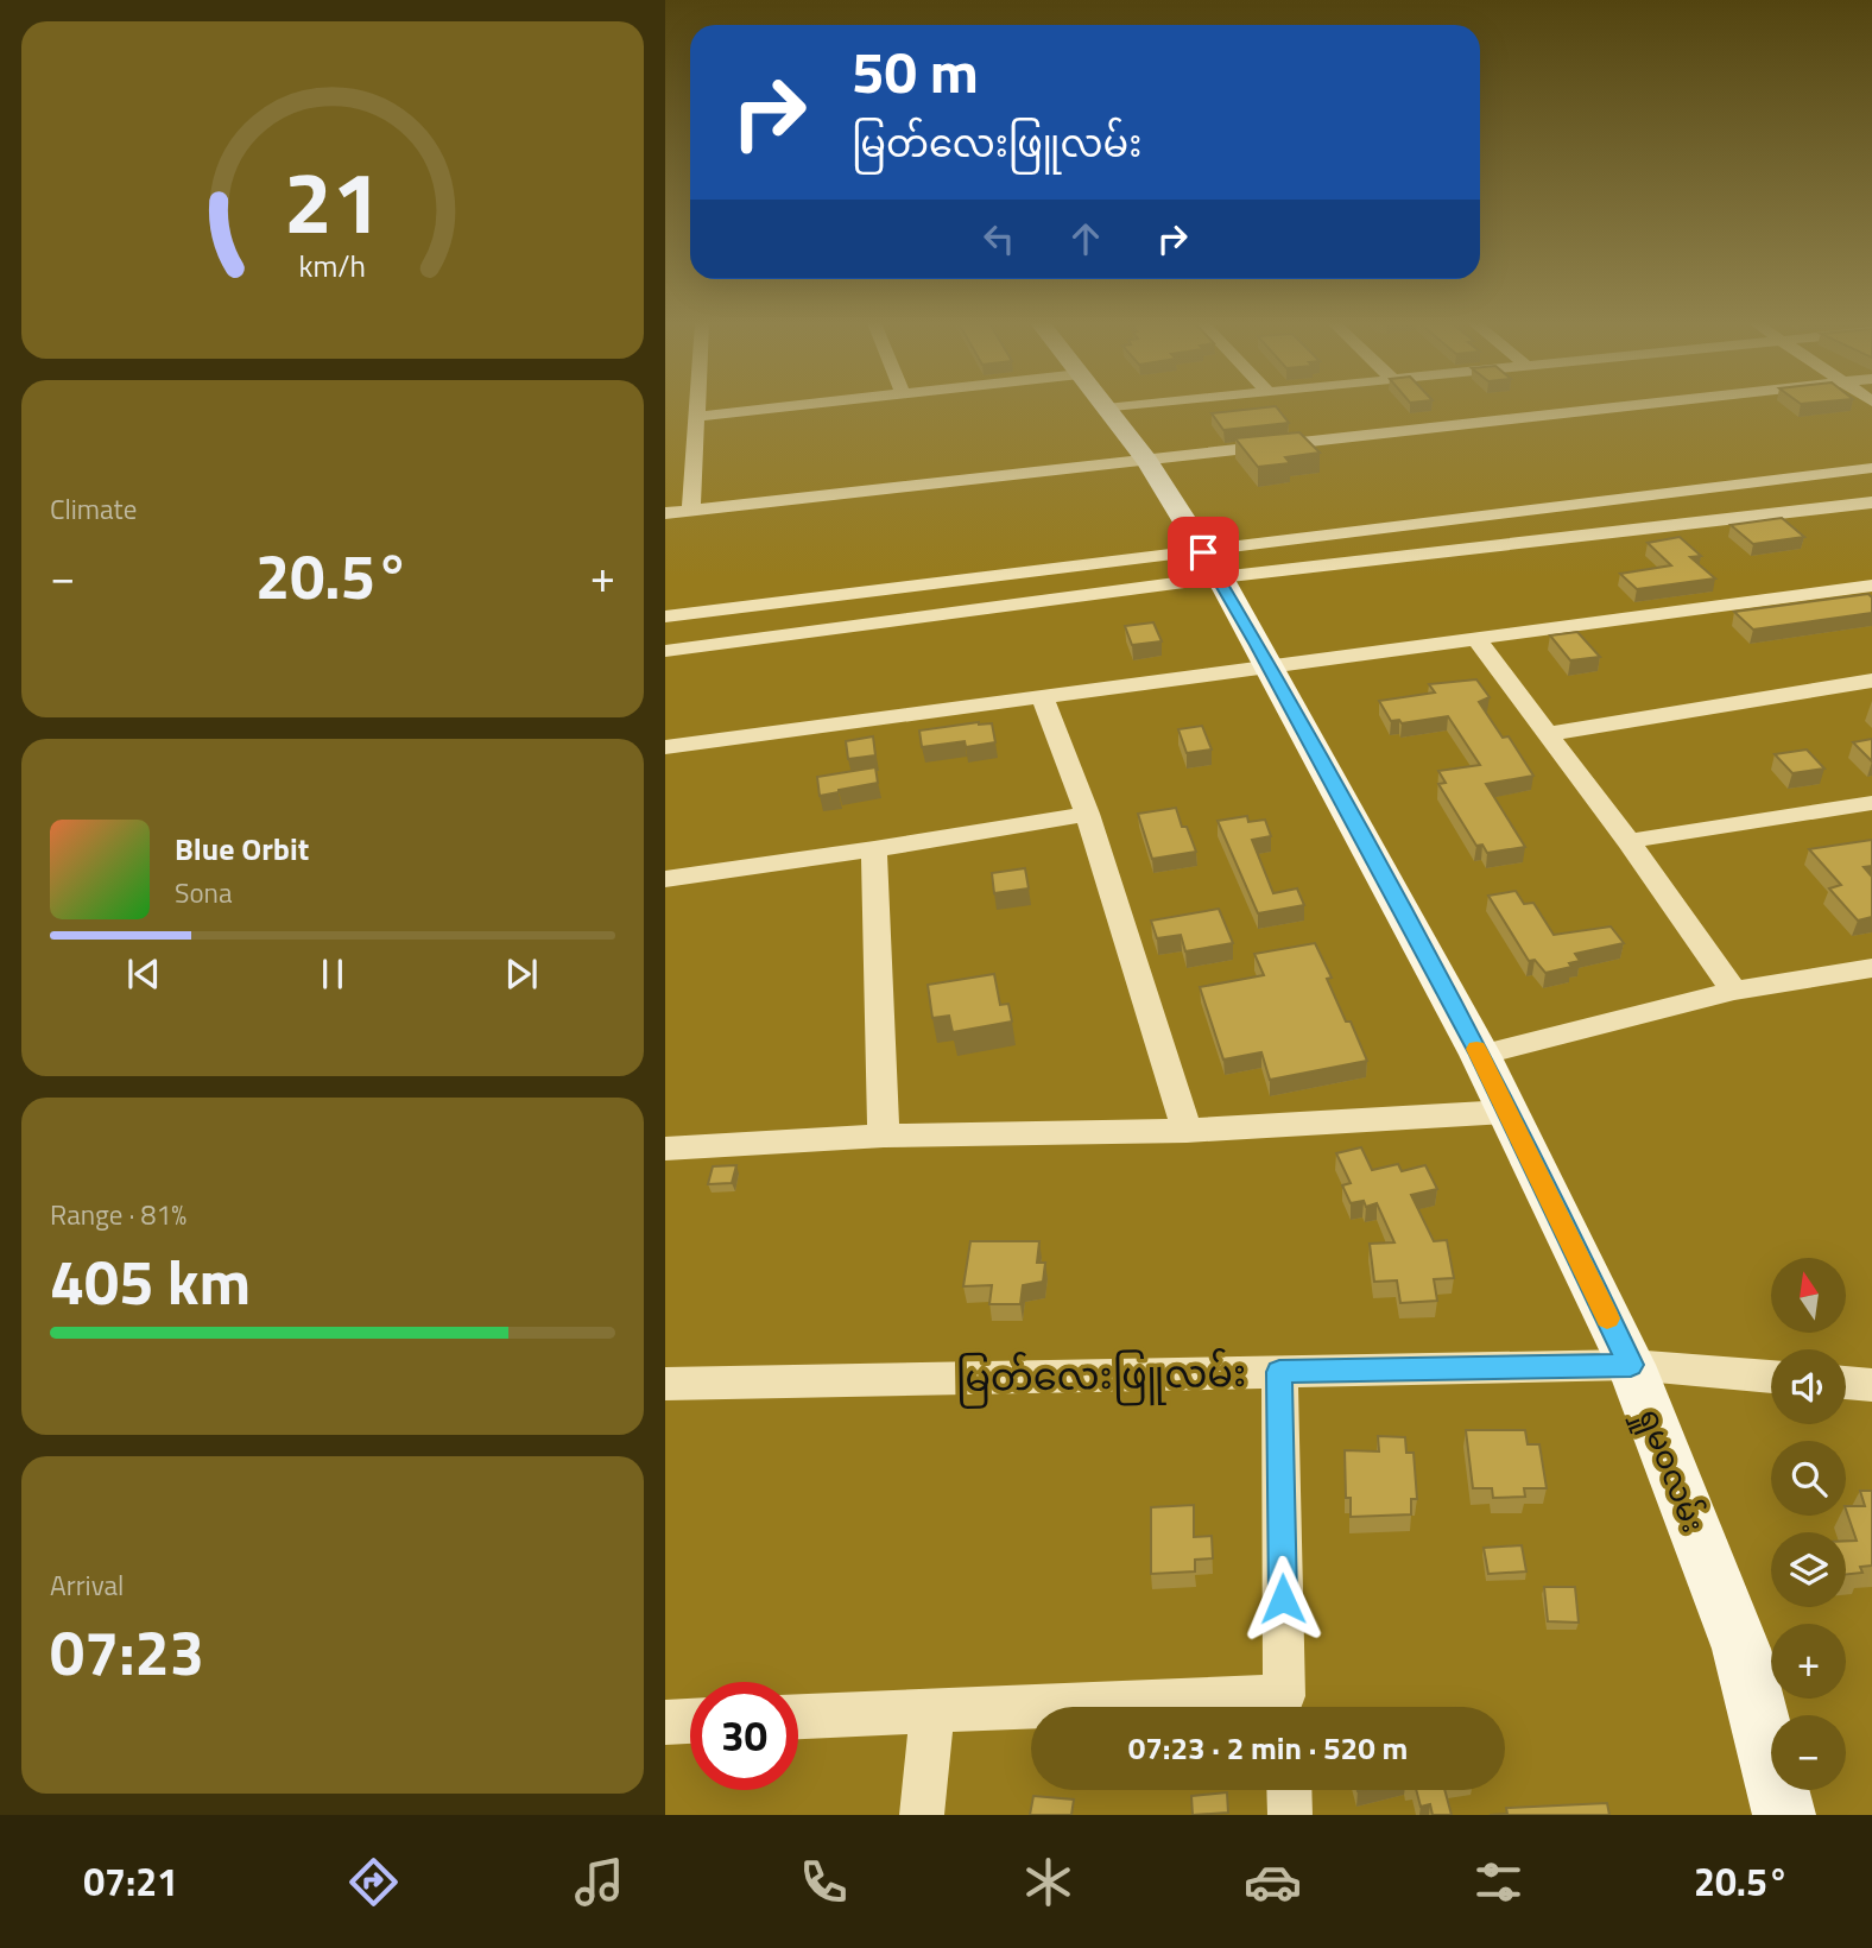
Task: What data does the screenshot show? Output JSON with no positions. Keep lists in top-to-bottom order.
{
  "streets": {
    "street": ["မြတ်လေးဖြူလမ်း", "ရှုမဝလမ်း"]
  },
  "crossings": [
    ["မြတ်လေးဖြူလမ်း", "ရှုမဝလမ်း"]
  ],
  "north": "top",
  "page": {
    "turn": ["50 m", "မြတ်လေးဖြူလမ်း"],
    "tile": [
      "Climate",
      ["Range · 81%", "405 km"],
      ["Arrival", "07:23"]
    ],
    "heat": ["−", "20.5°", "+"],
    "song": ["Blue Orbit", "Sona"],
    "map_buttons": ["+", "−"],
    "limit": "30",
    "trip": "07:23 · 2 min · 520 m",
    "tabs": ["07:21", "20.5°"],
    "gauge": ["21", "km/h"]
  }
}
